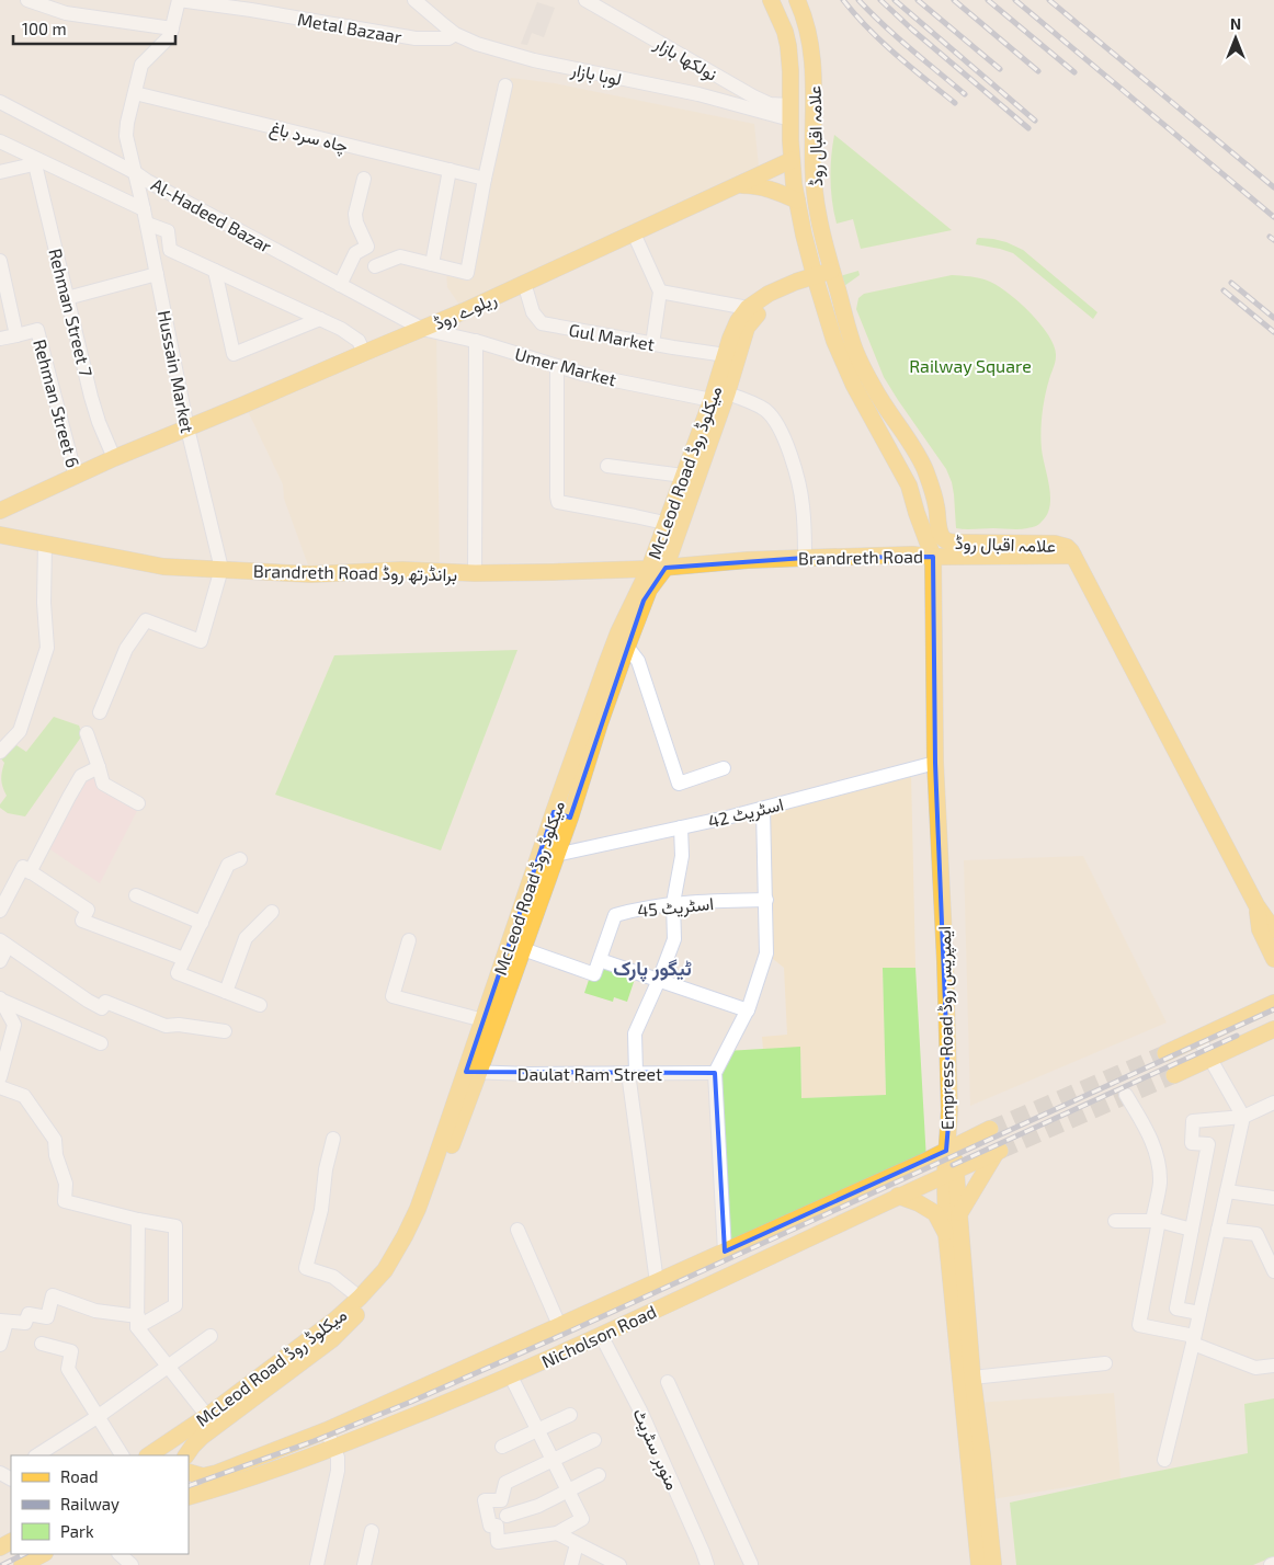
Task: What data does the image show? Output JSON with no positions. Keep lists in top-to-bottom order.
{
  "streets": {
    "main road": [
      "علامہ اقبال روڈ",
      "ریلوے روڈ",
      "McLeod Road میکلوڈ روڈ",
      "Brandreth Road",
      "Brandreth Road برانڈرتھ روڈ",
      "Empress Road ایمپریس روڈ",
      "Nicholson Road"
    ],
    "street": [
      "Metal Bazaar",
      "نولکھا بازار",
      "لوہا بازار",
      "چاہ سرد باغ",
      "Al-Hadeed Bazar",
      "Rehman Street 7",
      "Gul Market",
      "Umer Market",
      "Hussain Market",
      "Rehman Street 6",
      "اسٹریٹ 42",
      "اسٹریٹ 45",
      "Daulat Ram Street",
      "منوہر سٹریٹ"
    ]
  },
  "crossings": [
    ["Metal Bazaar", "لوہا بازار"],
    ["نولکھا بازار", "لوہا بازار"],
    ["نولکھا بازار", "علامہ اقبال روڈ"],
    ["لوہا بازار", "علامہ اقبال روڈ"],
    ["چاہ سرد باغ", "Hussain Market"],
    ["علامہ اقبال روڈ", "ریلوے روڈ"],
    ["علامہ اقبال روڈ", "McLeod Road میکلوڈ روڈ"],
    ["علامہ اقبال روڈ", "Brandreth Road"],
    ["علامہ اقبال روڈ", "Empress Road ایمپریس روڈ"],
    ["Al-Hadeed Bazar", "ریلوے روڈ"],
    ["Al-Hadeed Bazar", "Umer Market"],
    ["Al-Hadeed Bazar", "Hussain Market"],
    ["ریلوے روڈ", "Rehman Street 7"],
    ["ریلوے روڈ", "Gul Market"],
    ["ریلوے روڈ", "Umer Market"],
    ["ریلوے روڈ", "Hussain Market"],
    ["ریلوے روڈ", "Rehman Street 6"],
    ["Gul Market", "McLeod Road میکلوڈ روڈ"],
    ["Umer Market", "McLeod Road میکلوڈ روڈ"],
    ["Hussain Market", "Brandreth Road برانڈرتھ روڈ"],
    ["McLeod Road میکلوڈ روڈ", "Brandreth Road"],
    ["McLeod Road میکلوڈ روڈ", "Brandreth Road برانڈرتھ روڈ"],
    ["McLeod Road میکلوڈ روڈ", "اسٹریٹ 42"],
    ["McLeod Road میکلوڈ روڈ", "اسٹریٹ 45"],
    ["McLeod Road میکلوڈ روڈ", "Daulat Ram Street"],
    ["Brandreth Road", "Brandreth Road برانڈرتھ روڈ"],
    ["Brandreth Road", "Empress Road ایمپریس روڈ"],
    ["اسٹریٹ 42", "Empress Road ایمپریس روڈ"],
    ["Empress Road ایمپریس روڈ", "Nicholson Road"],
    ["Nicholson Road", "منوہر سٹریٹ"]
  ],
  "districts": ["ٹیگور پارک"],
  "parks": ["Railway Square"],
  "legend": ["Road", "Railway", "Park"],
  "scale_bar": "100 m",
  "north": "top"
}
